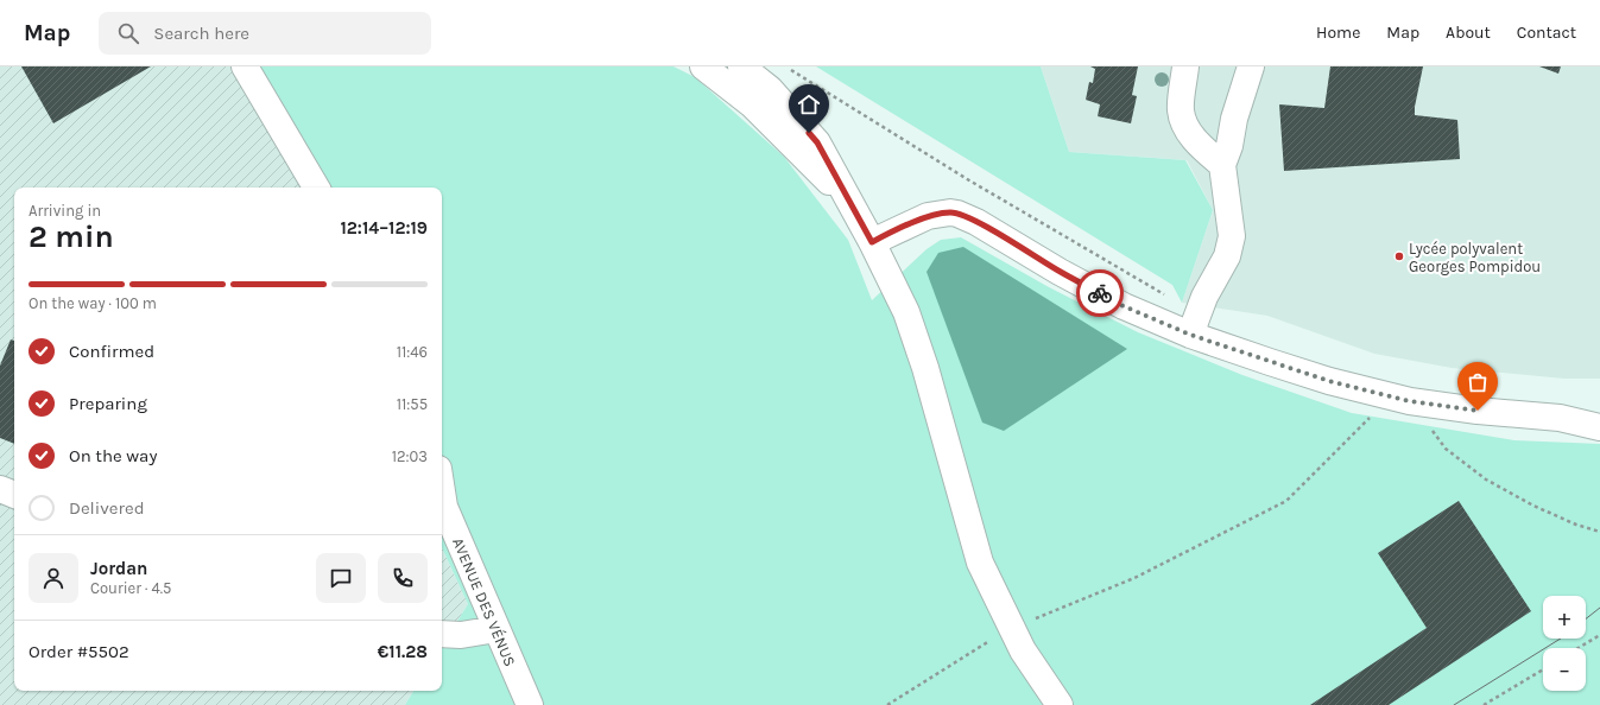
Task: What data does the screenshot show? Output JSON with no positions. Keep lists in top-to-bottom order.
{
  "streets": {
    "street": ["AVENUE DES VÉNUS"]
  },
  "places": ["Lycée polyvalent Georges Pompidou"],
  "page": {
    "header": "Map",
    "search": "Search here",
    "nav": [
      "Home",
      "Map",
      "About",
      "Contact"
    ],
    "heading": ["2 min", "Arriving in", "12:14–12:19"],
    "panel": [
      "Jordan",
      "Courier · 4.5",
      "Order #5502",
      "€11.28"
    ],
    "bar": "On the way · 100 m",
    "list": [
      ["Confirmed", "11:46"],
      ["Preparing", "11:55"],
      ["On the way", "12:03"],
      "Delivered"
    ],
    "map_buttons": ["+", "−"]
  }
}
